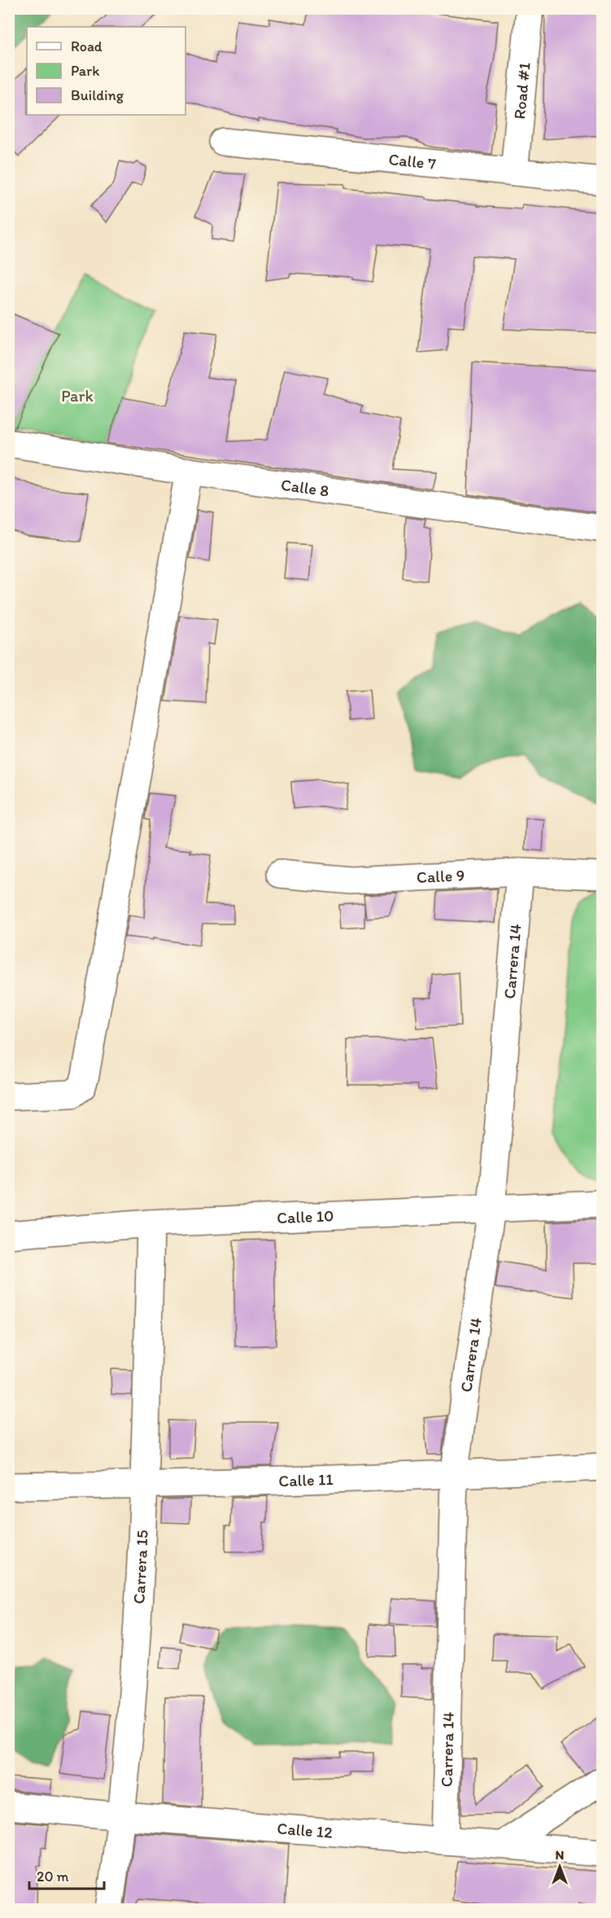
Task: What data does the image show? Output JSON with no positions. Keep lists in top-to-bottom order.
{
  "streets": {
    "street": [
      "Road #1",
      "Calle 7",
      "Calle 8",
      "Calle 9",
      "Carrera 14",
      "Calle 10",
      "Calle 11",
      "Carrera 15",
      "Calle 12"
    ]
  },
  "crossings": [
    ["Road #1", "Calle 7"],
    ["Calle 9", "Carrera 14"],
    ["Carrera 14", "Calle 10"],
    ["Carrera 14", "Calle 11"],
    ["Carrera 14", "Calle 12"],
    ["Calle 10", "Carrera 15"],
    ["Calle 11", "Carrera 15"],
    ["Carrera 15", "Calle 12"]
  ],
  "parks": ["Park"],
  "legend": ["Road", "Park", "Building"],
  "scale_bar": "20 m",
  "north": "top"
}
